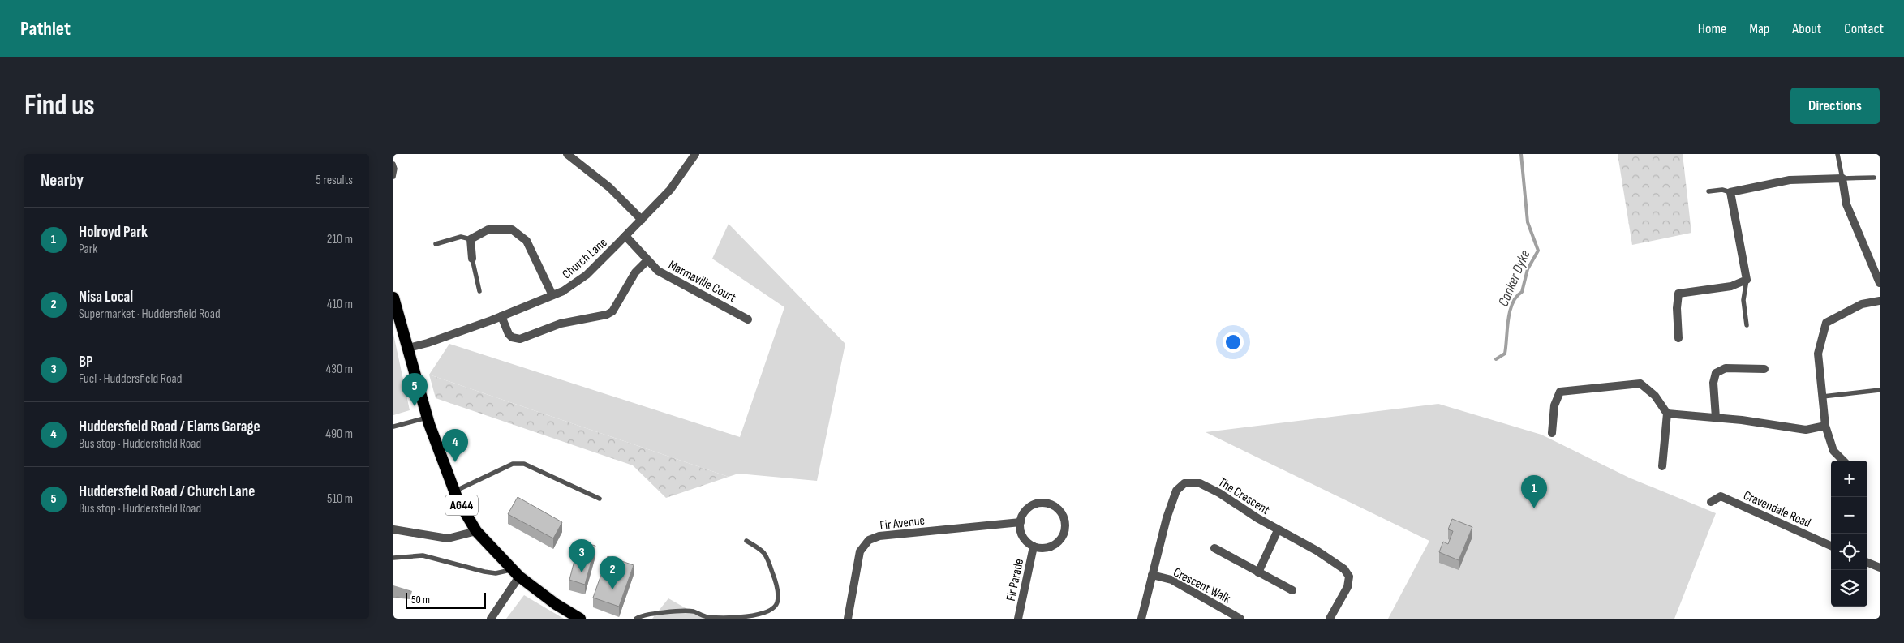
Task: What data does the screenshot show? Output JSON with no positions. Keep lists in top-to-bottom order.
{
  "streets": {
    "highway": ["A644"],
    "street": [
      "Church Lane",
      "Marmaville Court",
      "The Crescent",
      "Cravendale Road",
      "Fir Avenue",
      "Fir Parade",
      "Crescent Walk"
    ]
  },
  "crossings": [
    ["Church Lane", "Marmaville Court"],
    ["Church Lane", "A644"],
    ["The Crescent", "Crescent Walk"],
    ["Fir Avenue", "Fir Parade"]
  ],
  "water": ["Canker Dyke"],
  "scale_bar": "50 m",
  "page": {
    "header": "Pathlet",
    "nav": [
      "Home",
      "Map",
      "About",
      "Contact"
    ],
    "buttons": "Directions",
    "title": "Find us",
    "heading": ["Nearby", "5 results"],
    "list": [
      {
        "mark": "1",
        "name": "Holroyd Park",
        "note": "Park",
        "value": "210 m"
      },
      {
        "mark": "2",
        "name": "Nisa Local",
        "note": "Supermarket · Huddersfield Road",
        "value": "410 m"
      },
      {
        "mark": "3",
        "name": "BP",
        "note": "Fuel · Huddersfield Road",
        "value": "430 m"
      },
      {
        "mark": "4",
        "name": "Huddersfield Road / Elams Garage",
        "note": "Bus stop · Huddersfield Road",
        "value": "490 m"
      },
      {
        "mark": "5",
        "name": "Huddersfield Road / Church Lane",
        "note": "Bus stop · Huddersfield Road",
        "value": "510 m"
      }
    ],
    "pins": [
      "5",
      "4",
      "1",
      "3",
      "2"
    ],
    "map_buttons": ["+", "−"],
    "scale": "50 m"
  }
}
